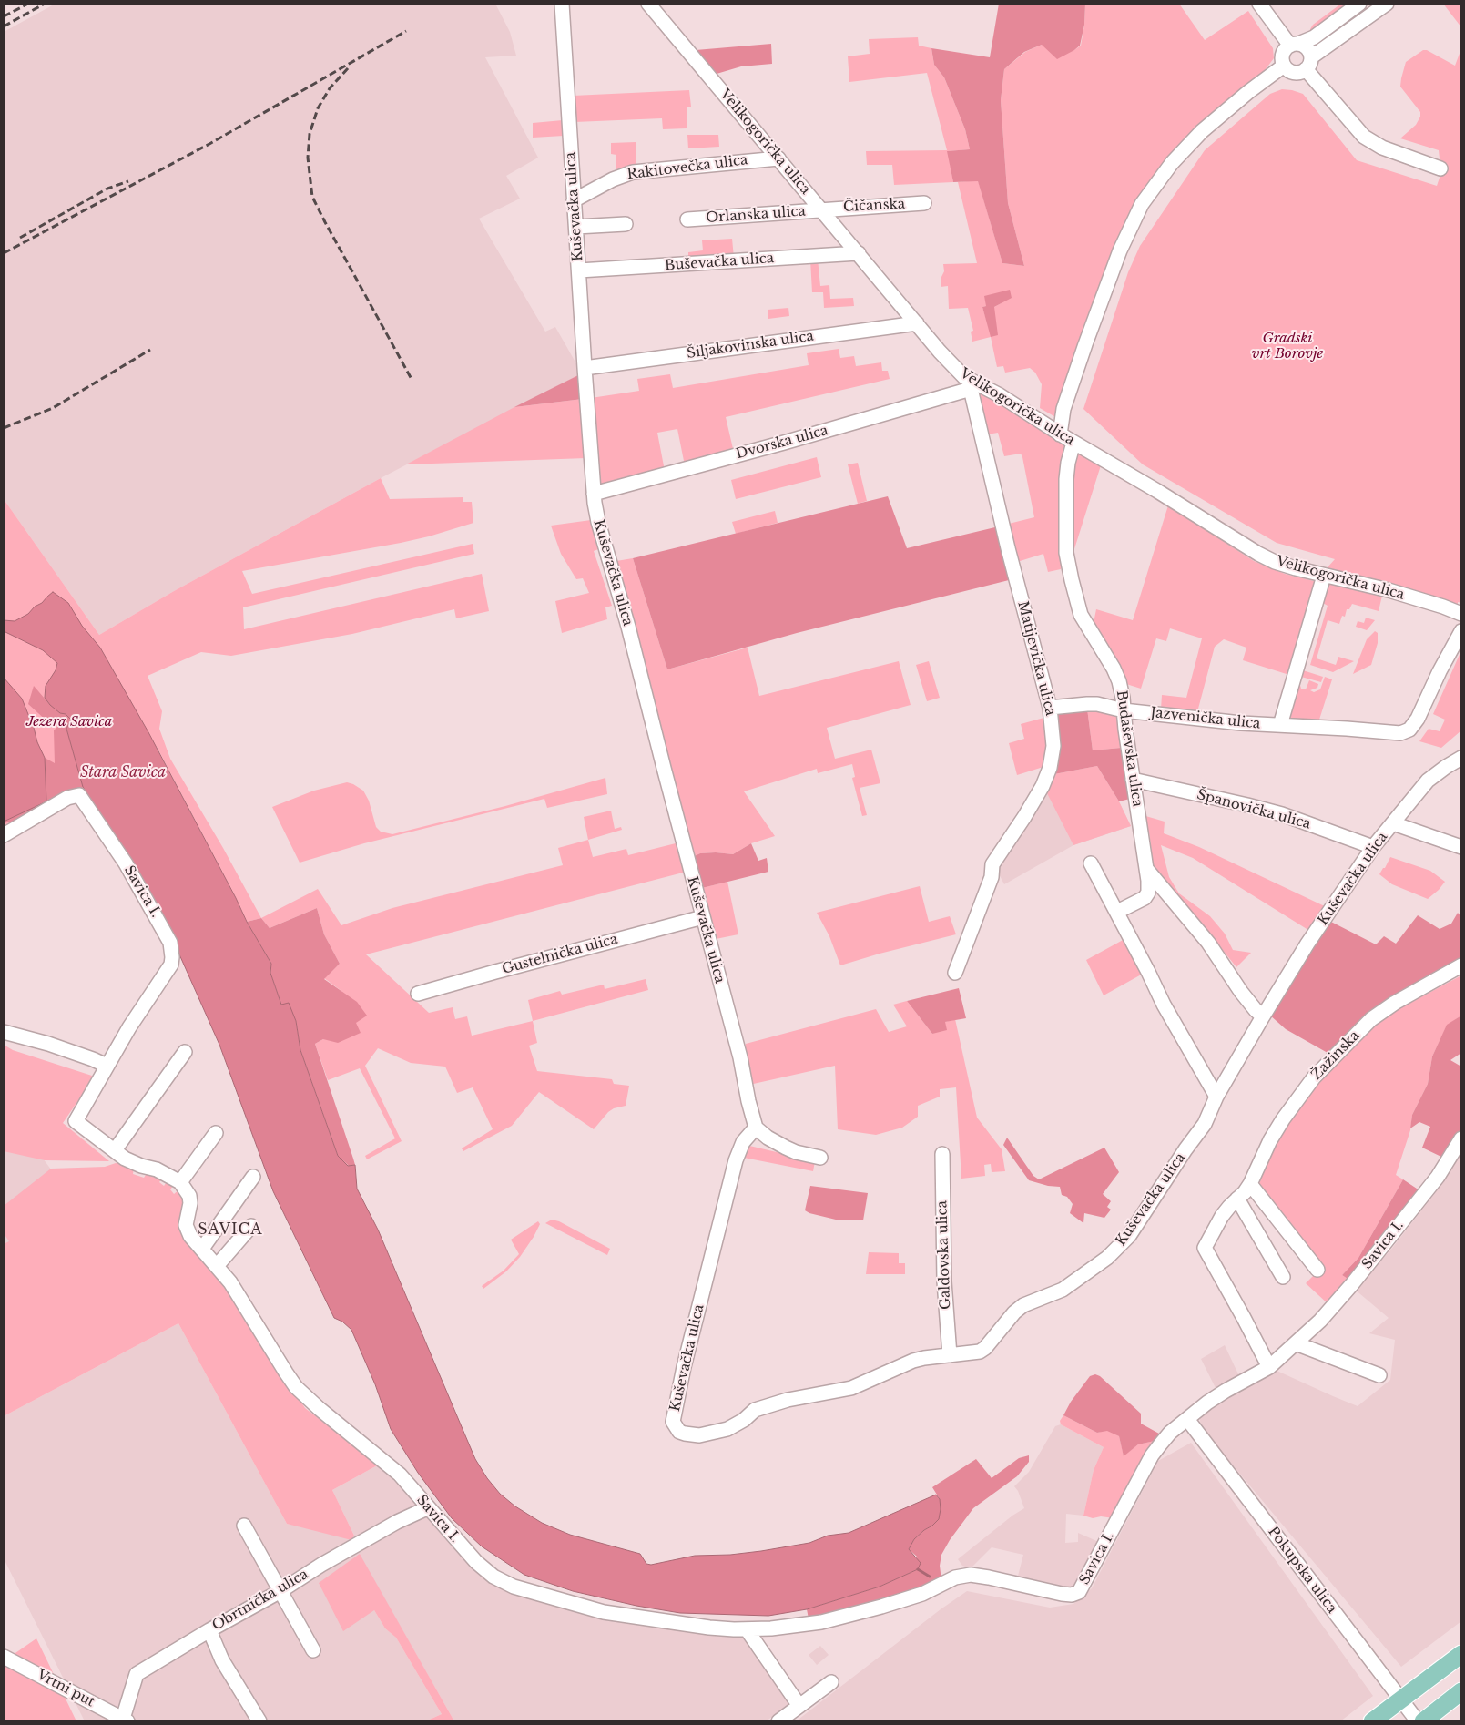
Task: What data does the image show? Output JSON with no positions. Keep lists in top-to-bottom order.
{
  "streets": {
    "street": [
      "Velikogorička ulica",
      "Rakitovečka ulica",
      "Čičanska",
      "Kuševačka ulica",
      "Orlanska ulica",
      "Buševačka ulica",
      "Šiljakovinska ulica",
      "Dvorska ulica",
      "Matijevička ulica",
      "Jazvenička ulica",
      "Budaševska ulica",
      "Španovička ulica",
      "Savica I.",
      "Gustelnička ulica",
      "Žažinska",
      "Galdovska ulica",
      "Pokupska ulica",
      "Obrtnička ulica",
      "Vrtni put"
    ]
  },
  "crossings": [
    ["Velikogorička ulica", "Rakitovečka ulica"],
    ["Velikogorička ulica", "Čičanska"],
    ["Velikogorička ulica", "Orlanska ulica"],
    ["Velikogorička ulica", "Buševačka ulica"],
    ["Velikogorička ulica", "Šiljakovinska ulica"],
    ["Velikogorička ulica", "Dvorska ulica"],
    ["Velikogorička ulica", "Matijevička ulica"],
    ["Velikogorička ulica", "Jazvenička ulica"],
    ["Velikogorička ulica", "Budaševska ulica"],
    ["Rakitovečka ulica", "Kuševačka ulica"],
    ["Čičanska", "Orlanska ulica"],
    ["Kuševačka ulica", "Buševačka ulica"],
    ["Kuševačka ulica", "Šiljakovinska ulica"],
    ["Kuševačka ulica", "Dvorska ulica"],
    ["Kuševačka ulica", "Španovička ulica"],
    ["Kuševačka ulica", "Gustelnička ulica"],
    ["Kuševačka ulica", "Galdovska ulica"],
    ["Dvorska ulica", "Matijevička ulica"],
    ["Matijevička ulica", "Jazvenička ulica"],
    ["Jazvenička ulica", "Budaševska ulica"],
    ["Budaševska ulica", "Španovička ulica"],
    ["Savica I.", "Žažinska"],
    ["Savica I.", "Pokupska ulica"],
    ["Savica I.", "Obrtnička ulica"],
    ["Obrtnička ulica", "Vrtni put"]
  ],
  "districts": ["SAVICA"],
  "water": ["Stara Savica"],
  "parks": ["Gradski vrt Borovje", "Jezera Savica"]
}
